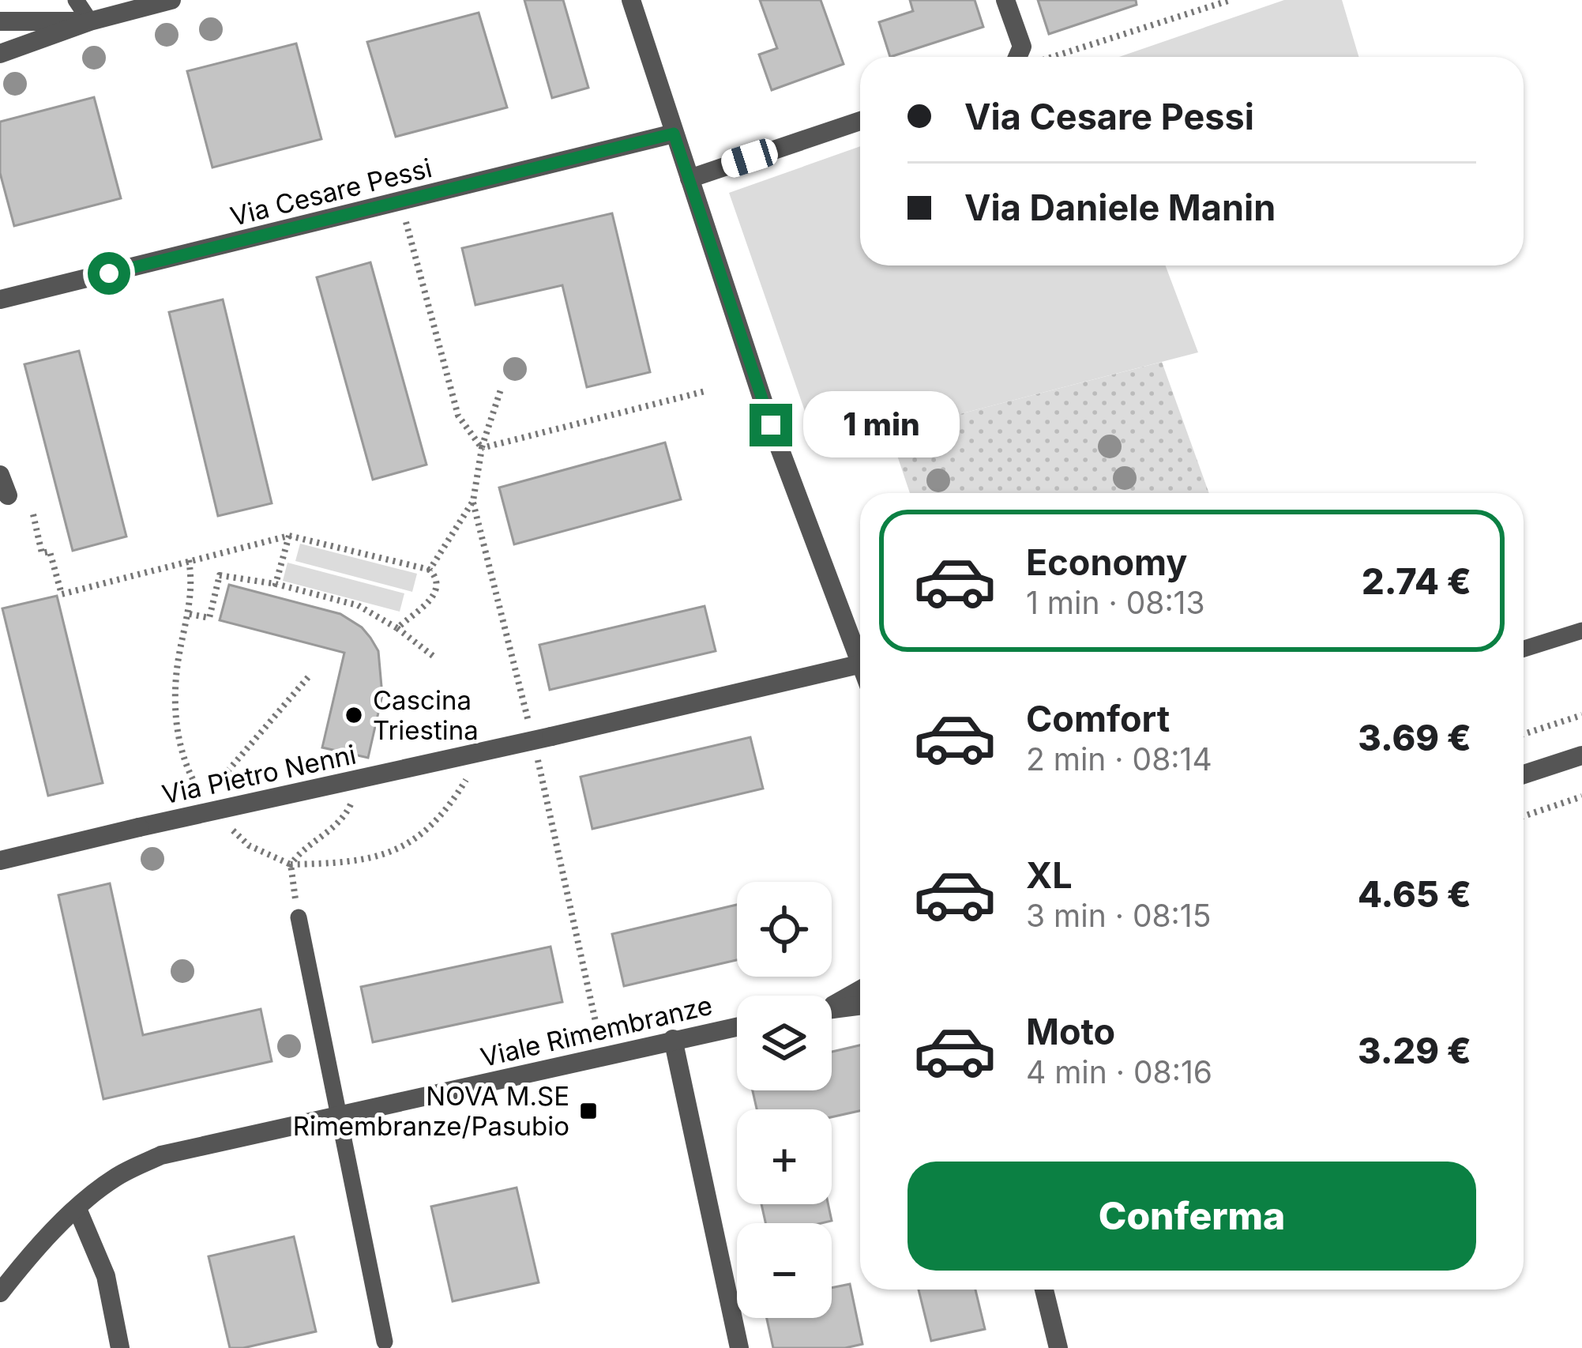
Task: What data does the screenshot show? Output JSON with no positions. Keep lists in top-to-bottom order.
{
  "streets": {
    "street": ["Via Cesare Pessi", "Via Pietro Nenni", "Viale Rimembranze"]
  },
  "places": {
    "other": ["Cascina Triestina"],
    "transit": ["NOVA M.SE Rimembranze/Pasubio"]
  },
  "page": {
    "banner": ["Via Cesare Pessi", "Via Daniele Manin"],
    "bubble": "1 min",
    "list": [
      {
        "name": "Economy",
        "note": "1 min · 08:13",
        "value": "2.74 €"
      },
      {
        "name": "Comfort",
        "note": "2 min · 08:14",
        "value": "3.69 €"
      },
      {
        "name": "XL",
        "note": "3 min · 08:15",
        "value": "4.65 €"
      },
      {
        "name": "Moto",
        "note": "4 min · 08:16",
        "value": "3.29 €"
      }
    ],
    "map_buttons": ["+", "−"],
    "buttons": "Conferma"
  }
}
